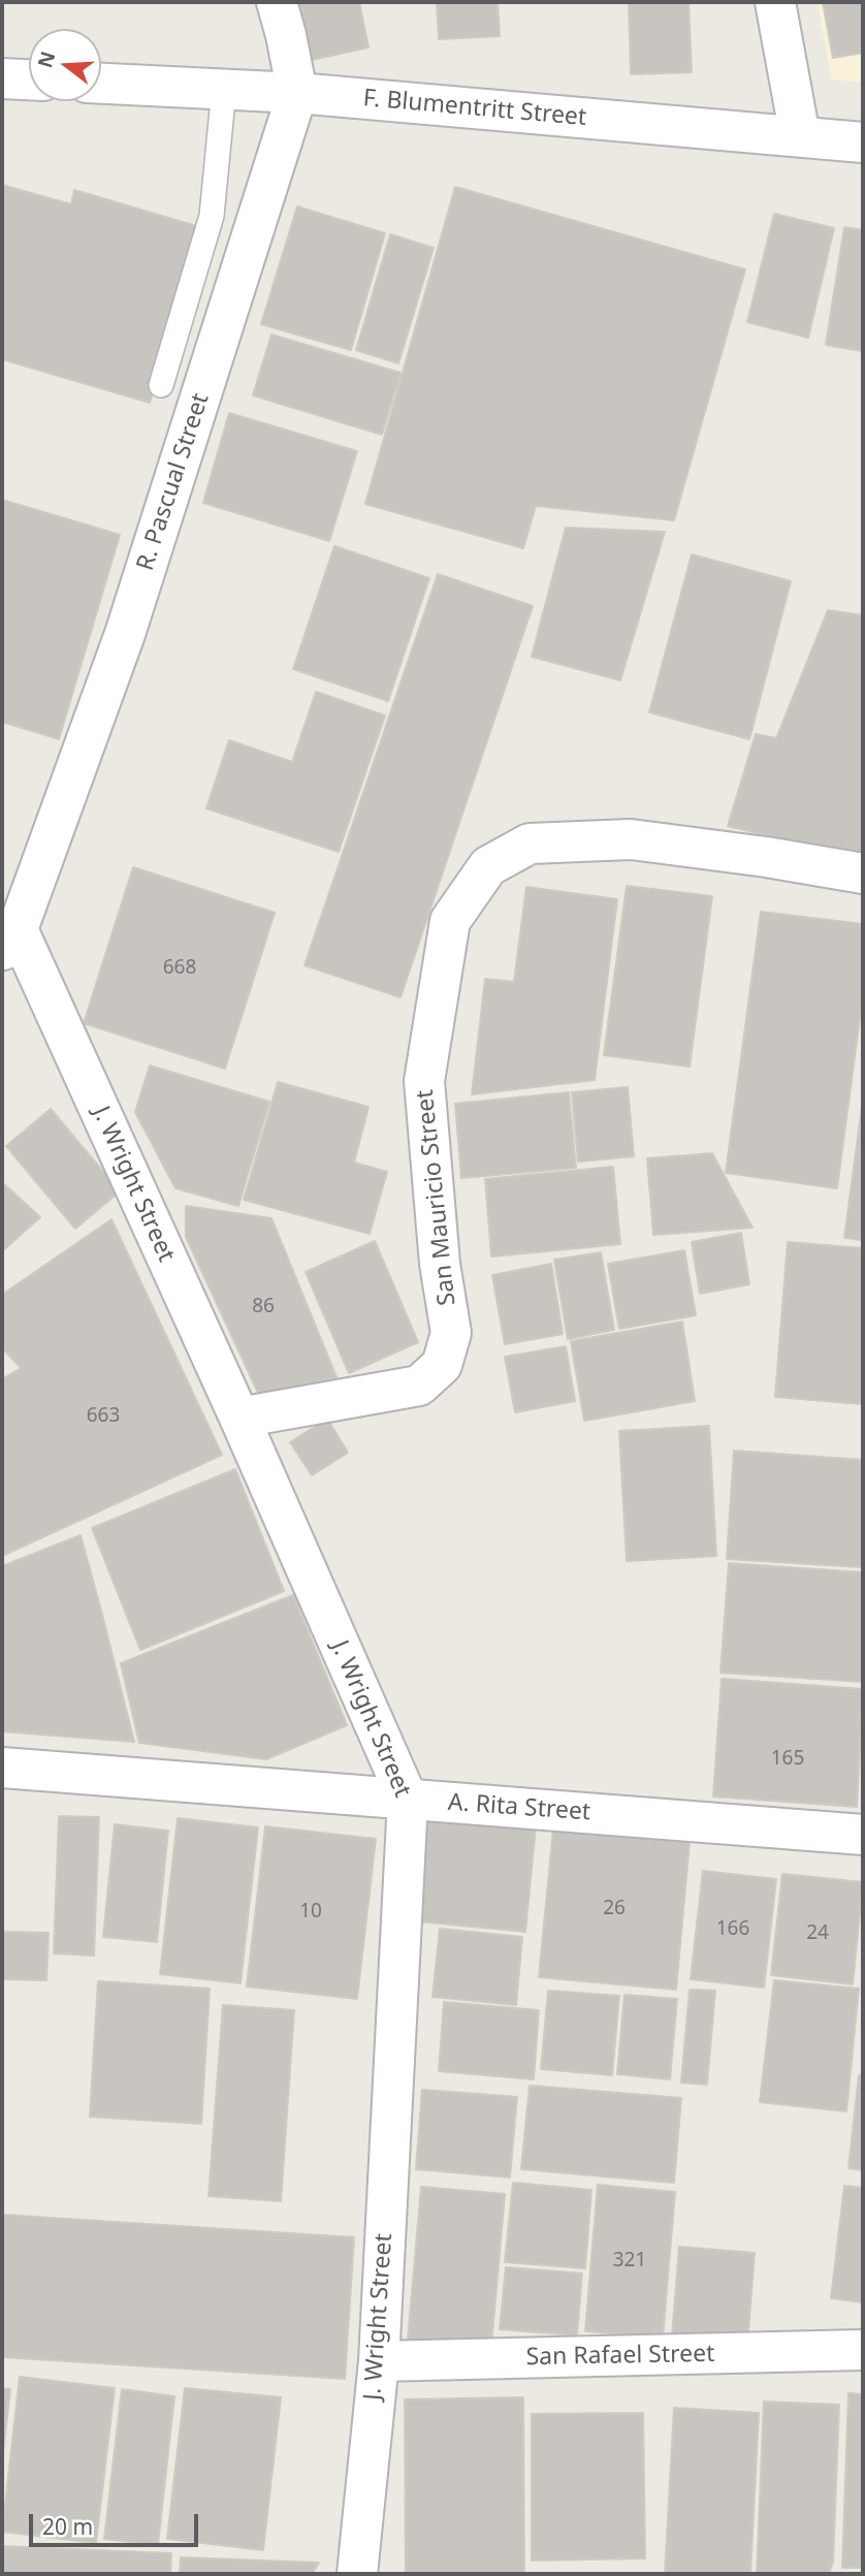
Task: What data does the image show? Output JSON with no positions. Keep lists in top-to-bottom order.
{
  "streets": {
    "street": [
      "F. Blumentritt Street",
      "R. Pascual Street",
      "J. Wright Street",
      "San Mauricio Street",
      "A. Rita Street",
      "San Rafael Street"
    ]
  },
  "crossings": [
    ["F. Blumentritt Street", "R. Pascual Street"],
    ["R. Pascual Street", "J. Wright Street"],
    ["J. Wright Street", "San Mauricio Street"],
    ["J. Wright Street", "A. Rita Street"],
    ["J. Wright Street", "San Rafael Street"]
  ],
  "house_numbers": [
    "668",
    "86",
    "663",
    "165",
    "26",
    "10",
    "166",
    "24",
    "321"
  ],
  "scale_bar": "20 m",
  "north": "left"
}
